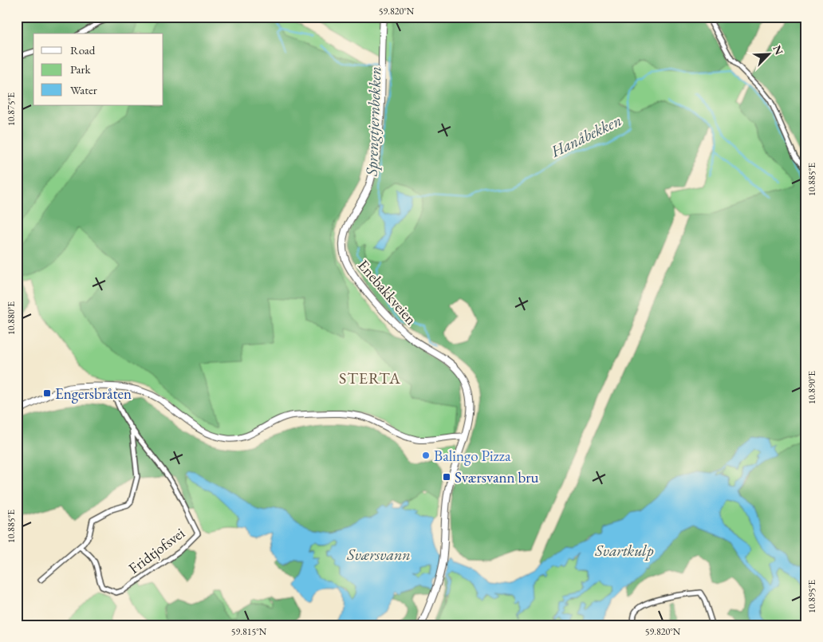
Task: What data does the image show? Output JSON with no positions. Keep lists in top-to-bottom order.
{
  "streets": {
    "main road": ["Enebakkveien"],
    "street": ["Fridtjofsvei"]
  },
  "districts": ["STERTA"],
  "water": [
    "Sprengtjernbekken",
    "Hanåbekken",
    "Svartkulp",
    "Sværsvann"
  ],
  "places": {
    "transit": ["Engersbråten", "Sværsvann bru"],
    "other": ["Balingo Pizza"]
  },
  "legend": ["Road", "Park", "Water"],
  "north": "top right",
  "coordinates": [
    "59.820°N",
    "10.875°E",
    "10.885°E",
    "10.880°E",
    "10.890°E",
    "10.895°E",
    "59.815°N"
  ]
}
